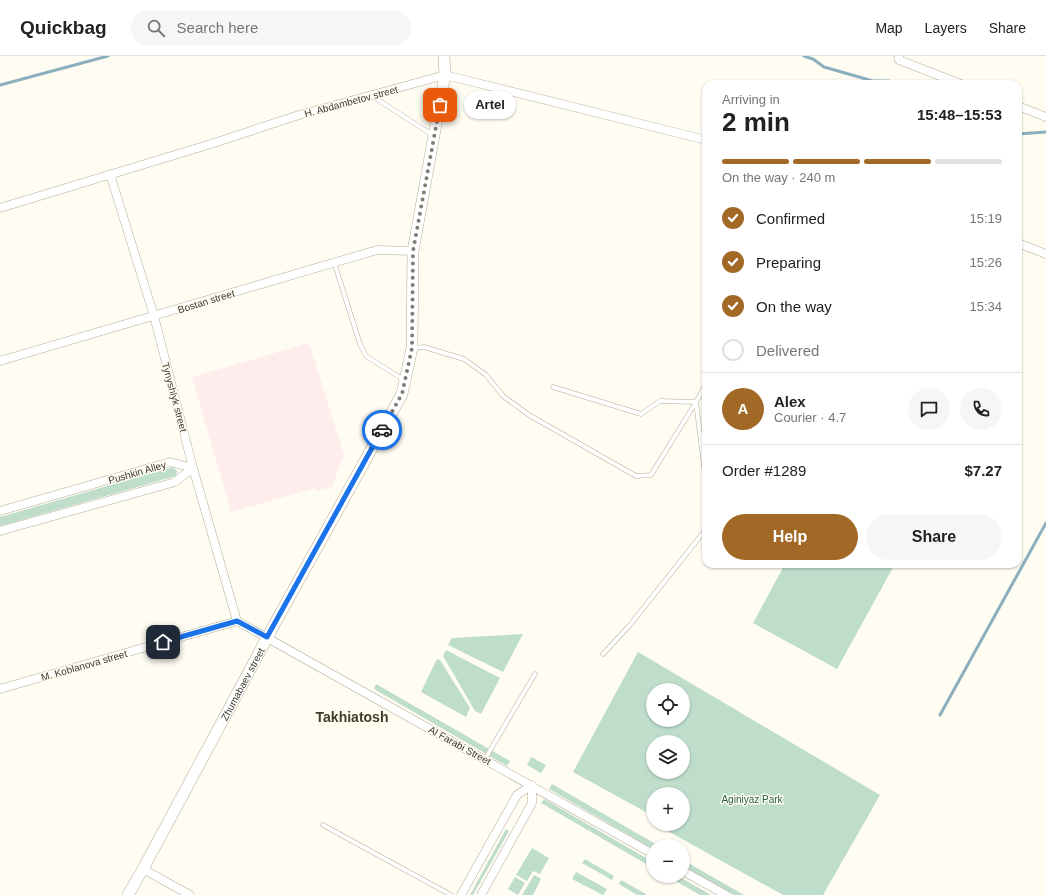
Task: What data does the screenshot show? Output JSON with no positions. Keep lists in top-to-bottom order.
{
  "streets": {
    "street": [
      "H. Abdambetov street",
      "Bostan street",
      "Tynyshlyk street",
      "Pushkin Alley",
      "M. Koblanova street",
      "Zhumabaev street",
      "Al Farabi Street"
    ]
  },
  "crossings": [
    ["H. Abdambetov street", "Tynyshlyk street"],
    ["H. Abdambetov street", "Zhumabaev street"],
    ["Bostan street", "Tynyshlyk street"],
    ["Bostan street", "Zhumabaev street"],
    ["Tynyshlyk street", "Pushkin Alley"],
    ["Tynyshlyk street", "M. Koblanova street"],
    ["Tynyshlyk street", "Al Farabi Street"],
    ["M. Koblanova street", "Al Farabi Street"],
    ["Zhumabaev street", "Al Farabi Street"]
  ],
  "districts": ["Takhiatosh"],
  "parks": ["Aginiyaz Park"],
  "places": ["Artel"],
  "page": {
    "header": "Quickbag",
    "search": "Search here",
    "nav": ["Map", "Layers", "Share"],
    "heading": ["2 min", "Arriving in", "15:48–15:53"],
    "panel": [
      "Alex",
      "Courier · 4.7",
      "Order #1289",
      "$7.27"
    ],
    "bubble": "Artel",
    "bar": "On the way · 240 m",
    "list": [
      ["Confirmed", "15:19"],
      ["Preparing", "15:26"],
      ["On the way", "15:34"],
      "Delivered"
    ],
    "round": "A",
    "buttons": ["Help", "Share"],
    "map_buttons": ["+", "−"]
  }
}
